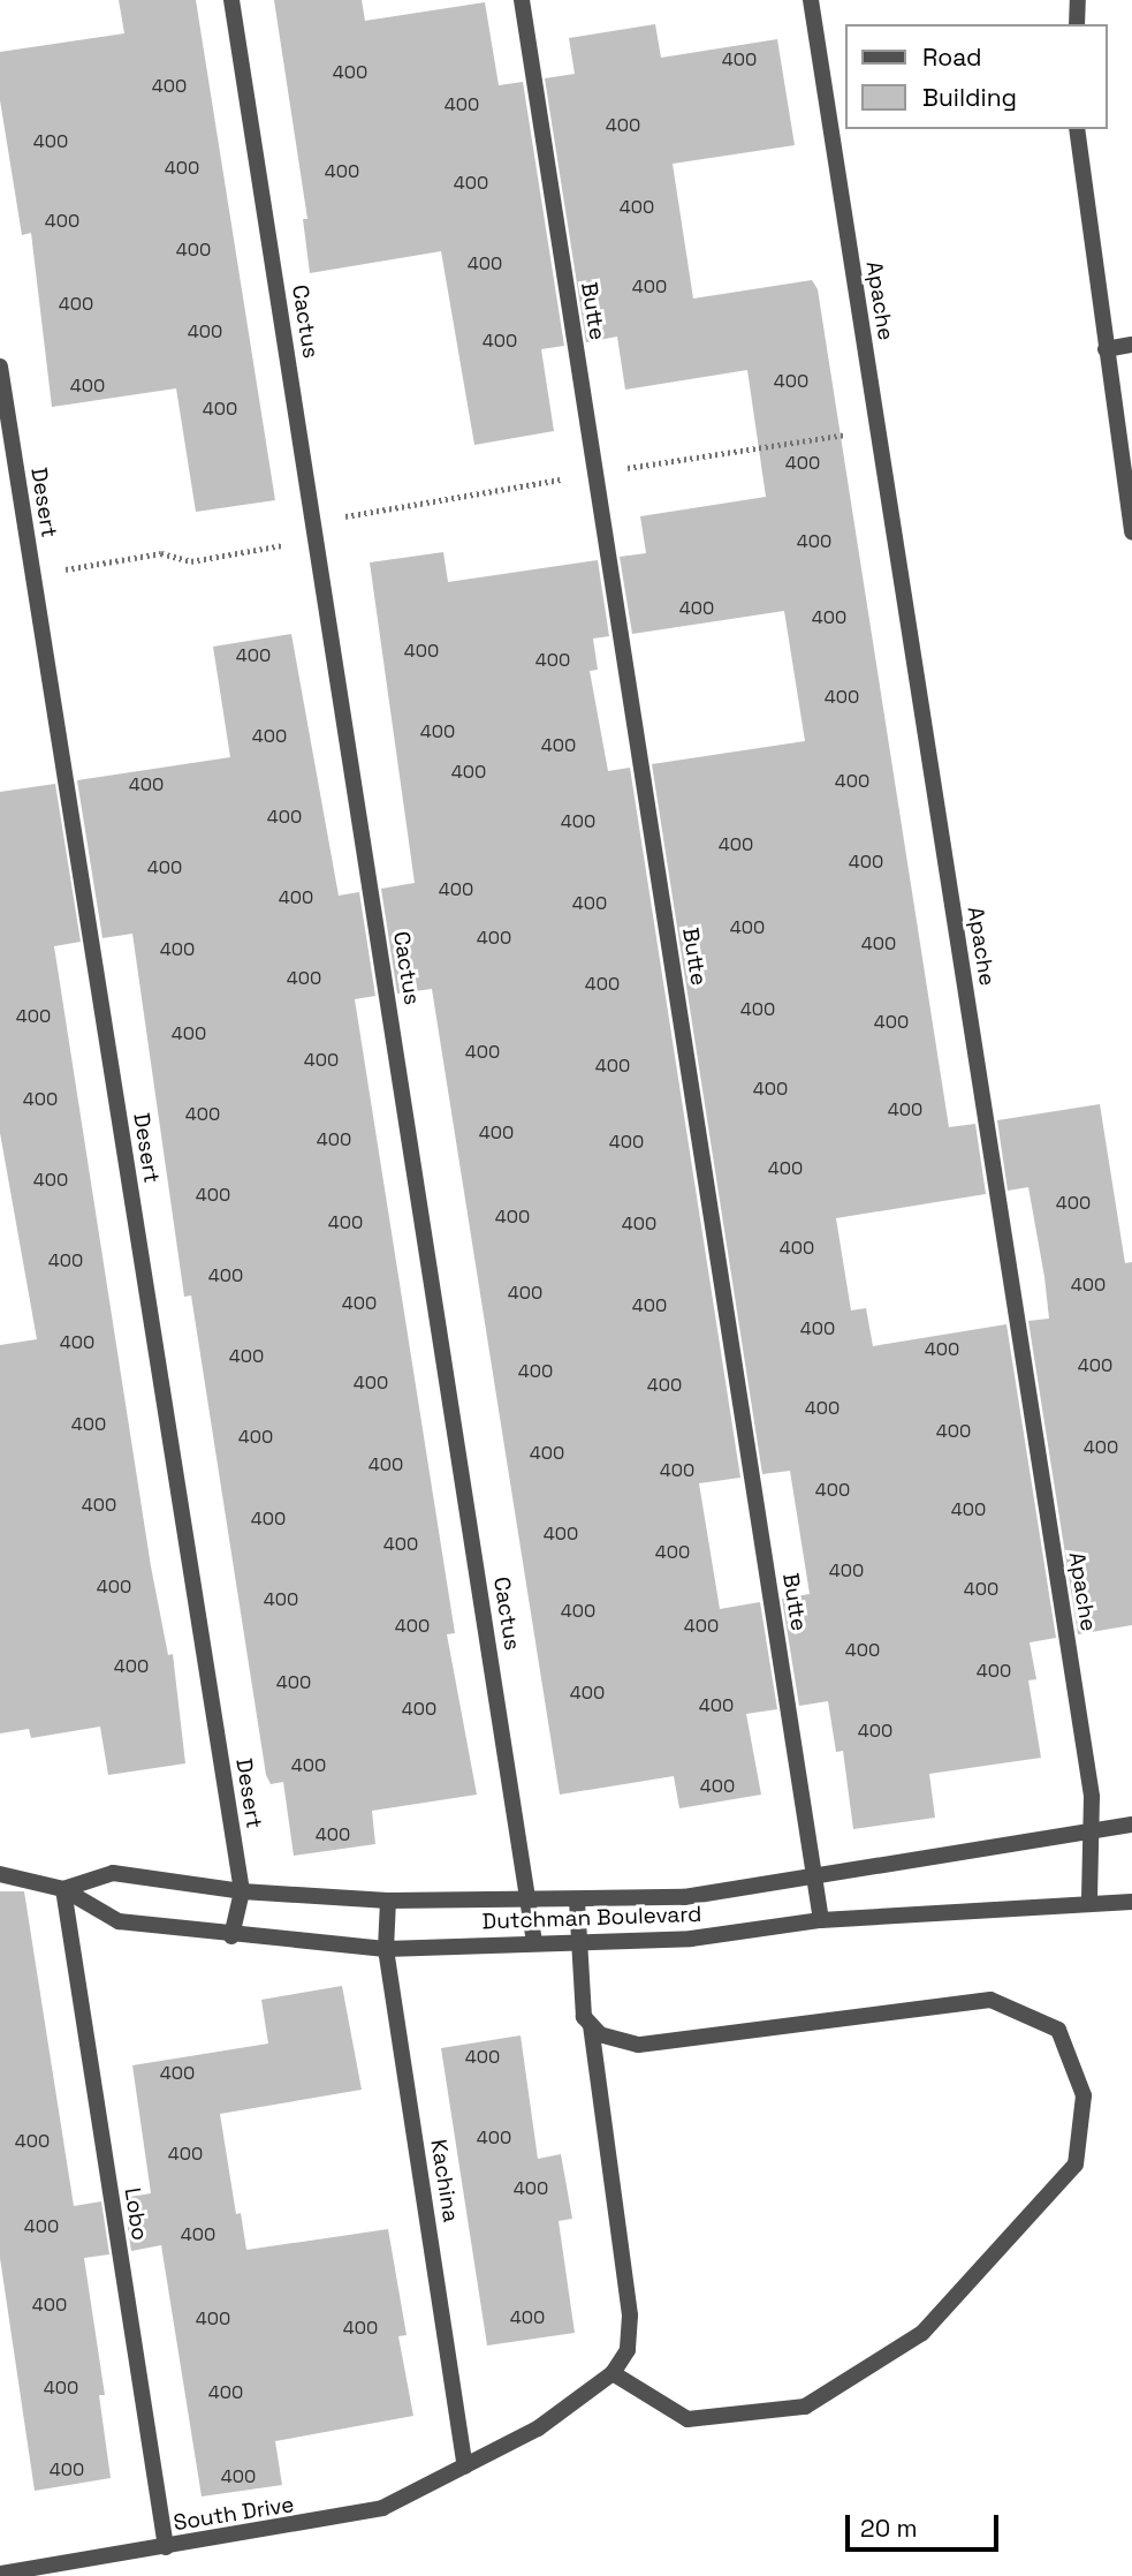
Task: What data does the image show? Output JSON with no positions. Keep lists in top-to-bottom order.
{
  "streets": {
    "street": [
      "Apache",
      "Butte",
      "Cactus",
      "Desert",
      "Dutchman Boulevard",
      "Kachina",
      "Lobo",
      "South Drive"
    ]
  },
  "crossings": [
    ["Apache", "Dutchman Boulevard"],
    ["Butte", "Dutchman Boulevard"],
    ["Cactus", "Dutchman Boulevard"],
    ["Desert", "Dutchman Boulevard"],
    ["Dutchman Boulevard", "Kachina"],
    ["Dutchman Boulevard", "Lobo"],
    ["Kachina", "South Drive"],
    ["Lobo", "South Drive"]
  ],
  "house_numbers": [
    "400",
    "400",
    "400",
    "400",
    "400",
    "400",
    "400",
    "400",
    "400",
    "400",
    "400",
    "400",
    "400",
    "400",
    "400",
    "400",
    "400",
    "400",
    "400",
    "400",
    "400",
    "400",
    "400",
    "400",
    "400",
    "400",
    "400",
    "400",
    "400",
    "400",
    "400",
    "400",
    "400",
    "400",
    "400",
    "400",
    "400",
    "400",
    "400",
    "400",
    "400",
    "400",
    "400",
    "400",
    "400",
    "400",
    "400",
    "400",
    "400",
    "400",
    "400",
    "400",
    "400",
    "400",
    "400",
    "400",
    "400",
    "400",
    "400",
    "400",
    "400",
    "400",
    "400",
    "400",
    "400",
    "400",
    "400",
    "400",
    "400",
    "400",
    "400",
    "400",
    "400",
    "400",
    "400",
    "400",
    "400",
    "400",
    "400",
    "400",
    "400",
    "400",
    "400",
    "400",
    "400",
    "400",
    "400",
    "400",
    "400",
    "400",
    "400",
    "400",
    "400",
    "400",
    "400",
    "400",
    "400",
    "400",
    "400",
    "400",
    "400",
    "400",
    "400",
    "400",
    "400",
    "400",
    "400",
    "400",
    "400",
    "400",
    "400",
    "400",
    "400",
    "400",
    "400",
    "400",
    "400",
    "400",
    "400",
    "400",
    "400",
    "400",
    "400",
    "400",
    "400",
    "400",
    "400",
    "400",
    "400",
    "400",
    "400",
    "400",
    "400"
  ],
  "legend": ["Road", "Building"],
  "scale_bar": "20 m"
}
